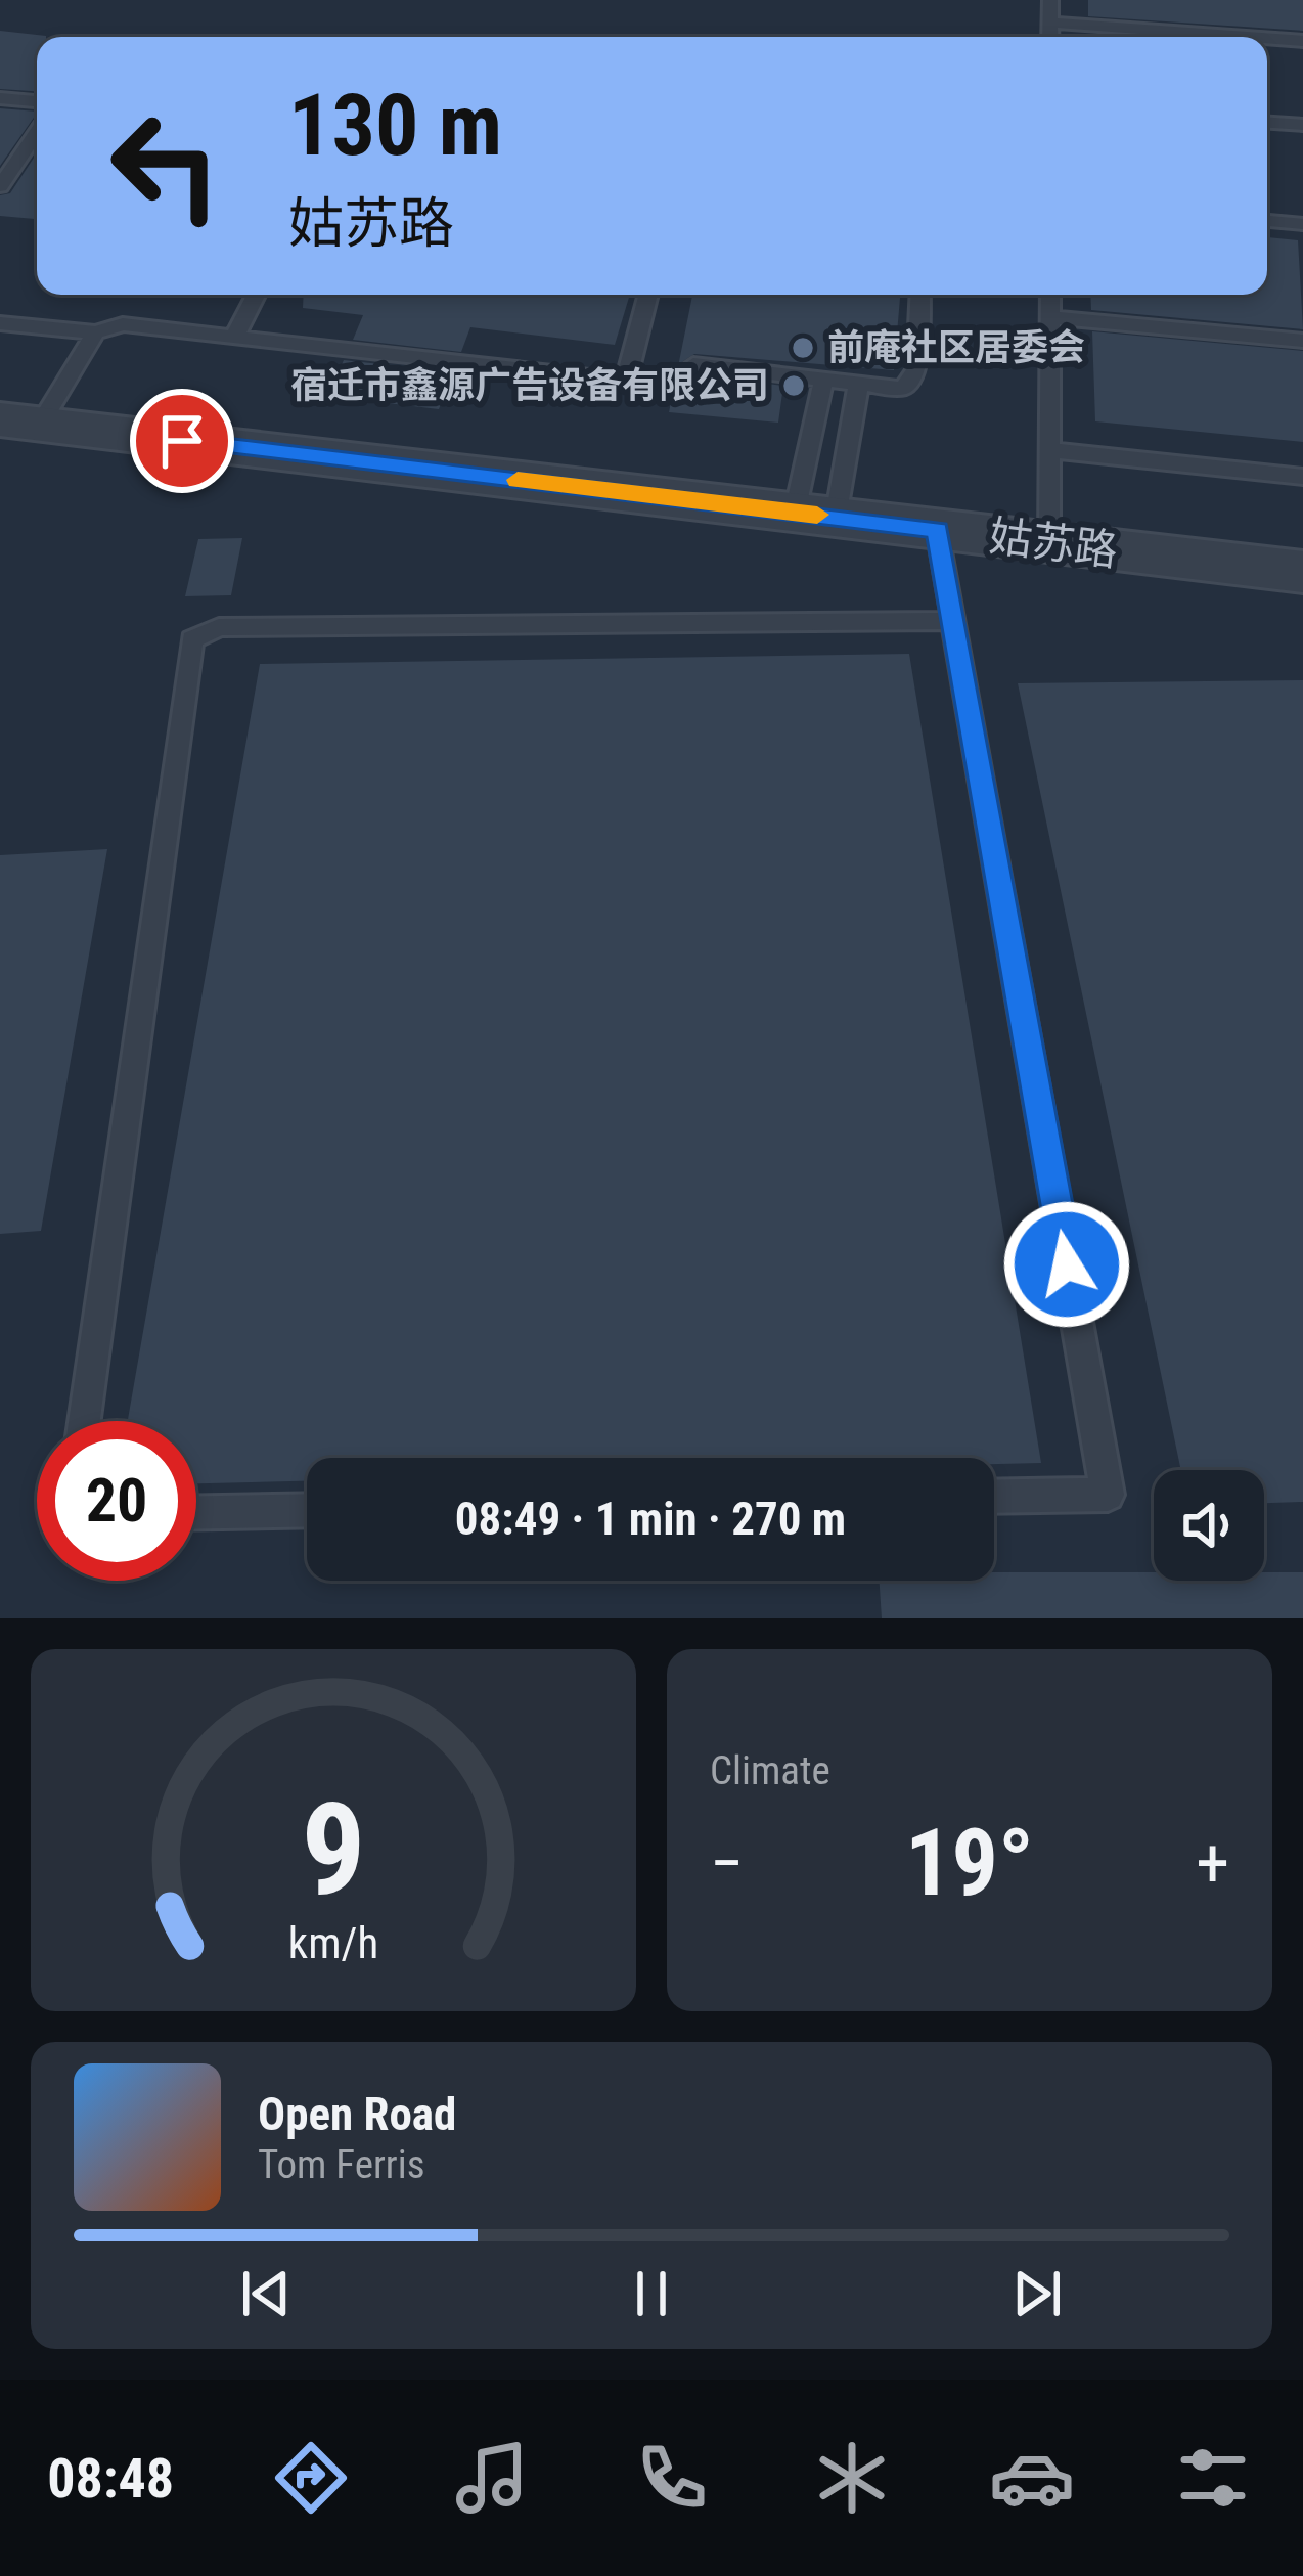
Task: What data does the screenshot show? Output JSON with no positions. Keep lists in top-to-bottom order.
{
  "streets": {
    "street": ["姑苏路"]
  },
  "places": ["前庵社区居委会", "宿迁市鑫源广告设备有限公司"],
  "page": {
    "turn": ["130 m", "姑苏路"],
    "limit": "20",
    "trip": "08:49 · 1 min · 270 m",
    "tile": "Climate",
    "heat": ["−", "19°", "+"],
    "song": ["Open Road", "Tom Ferris"],
    "tabs": "08:48",
    "gauge": ["9", "km/h"]
  }
}
